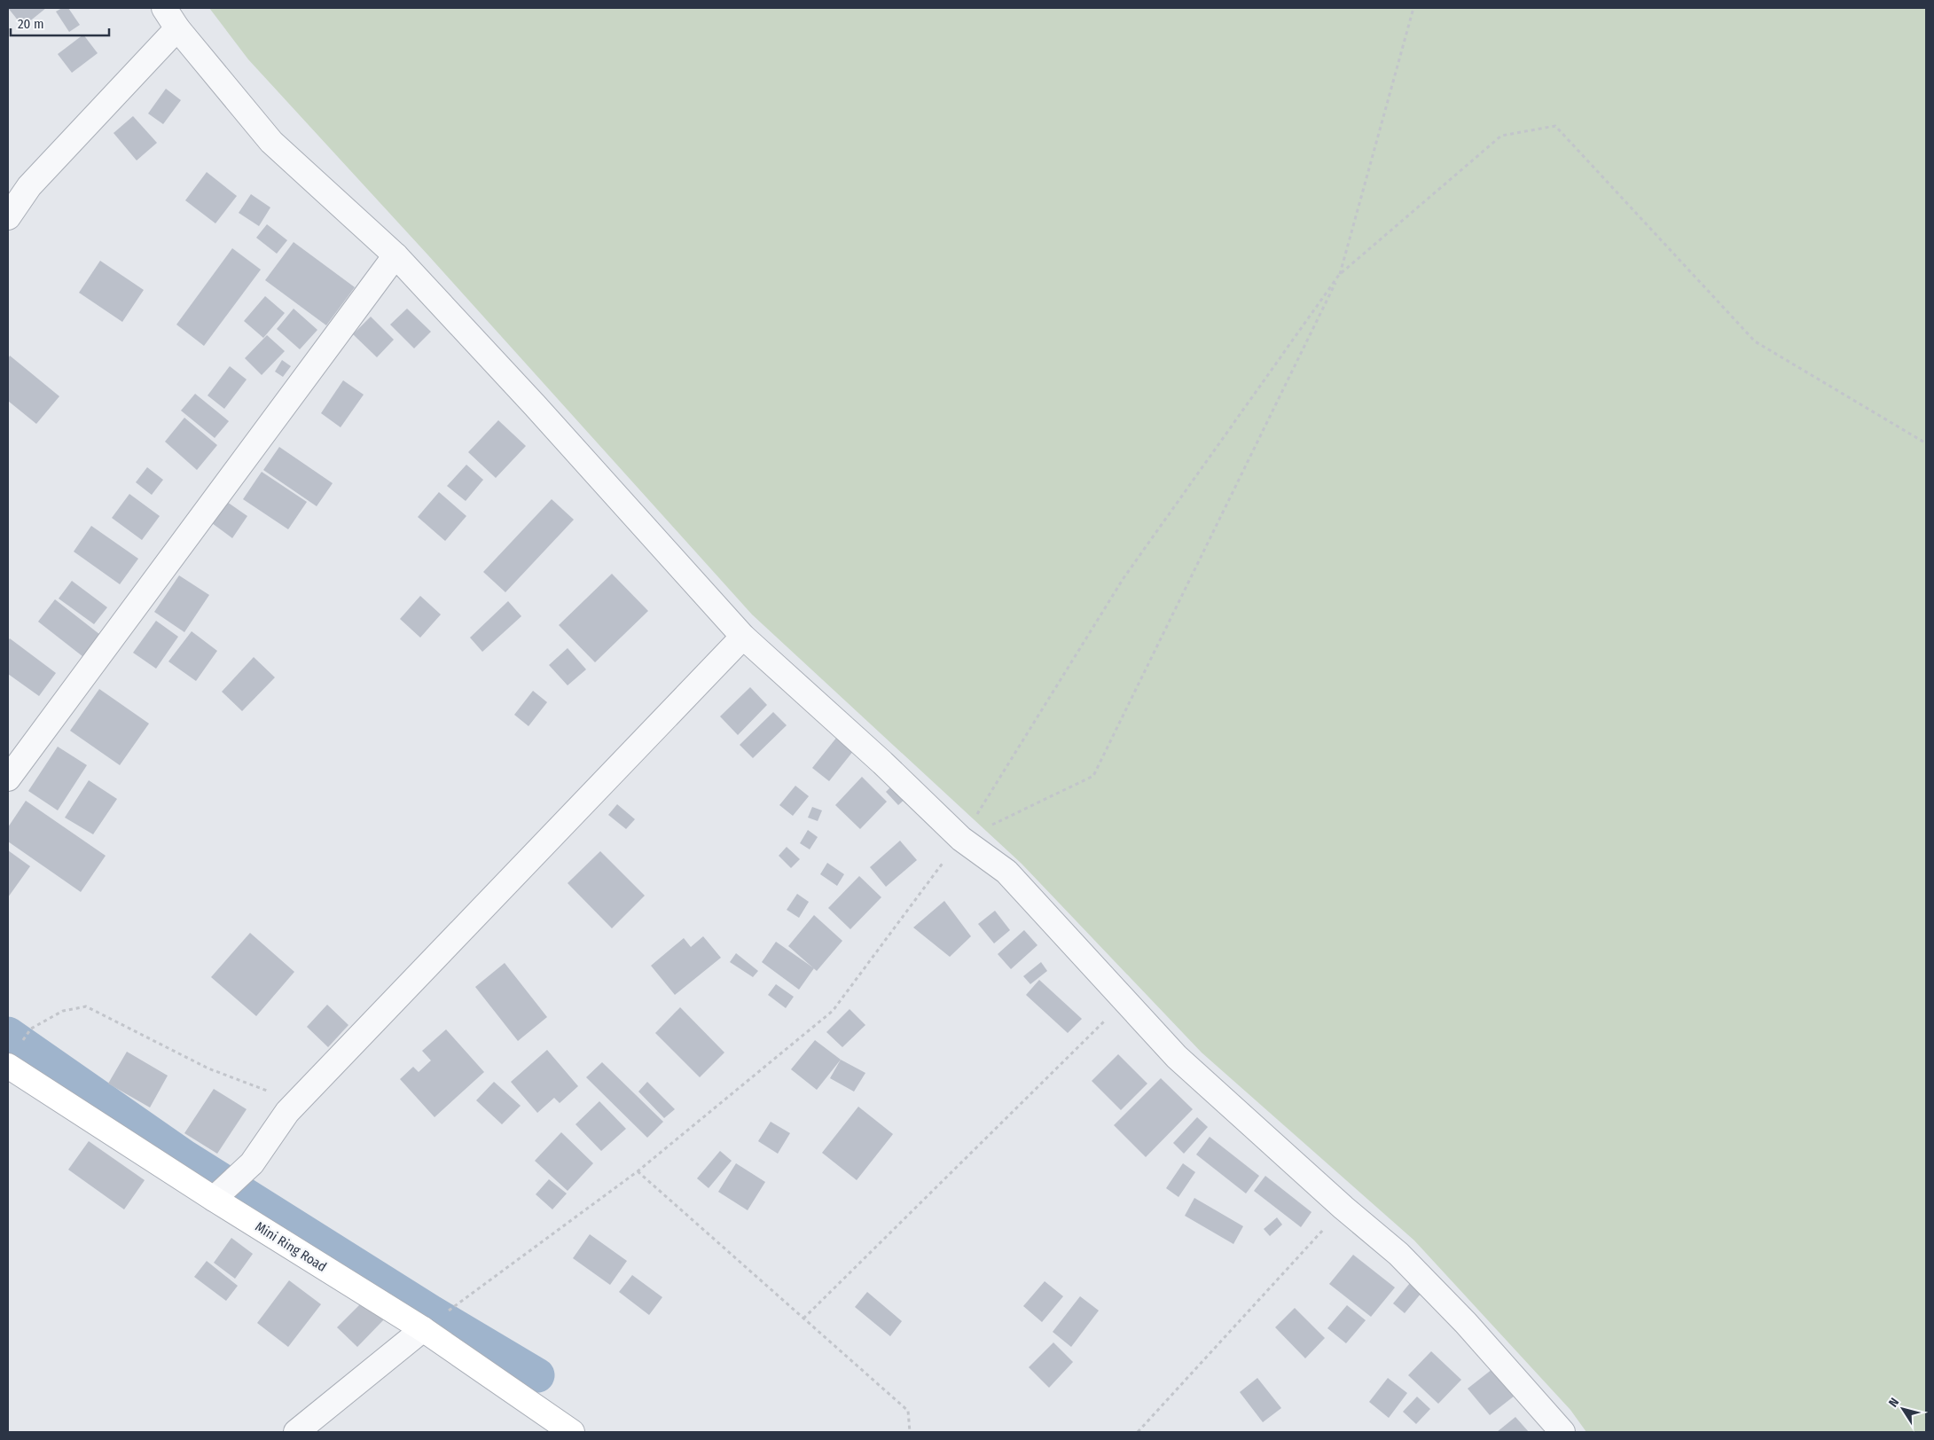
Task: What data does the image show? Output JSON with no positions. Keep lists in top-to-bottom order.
{
  "streets": {
    "main road": ["Mini Ring Road"]
  },
  "scale_bar": "20 m",
  "north": "top left"
}
